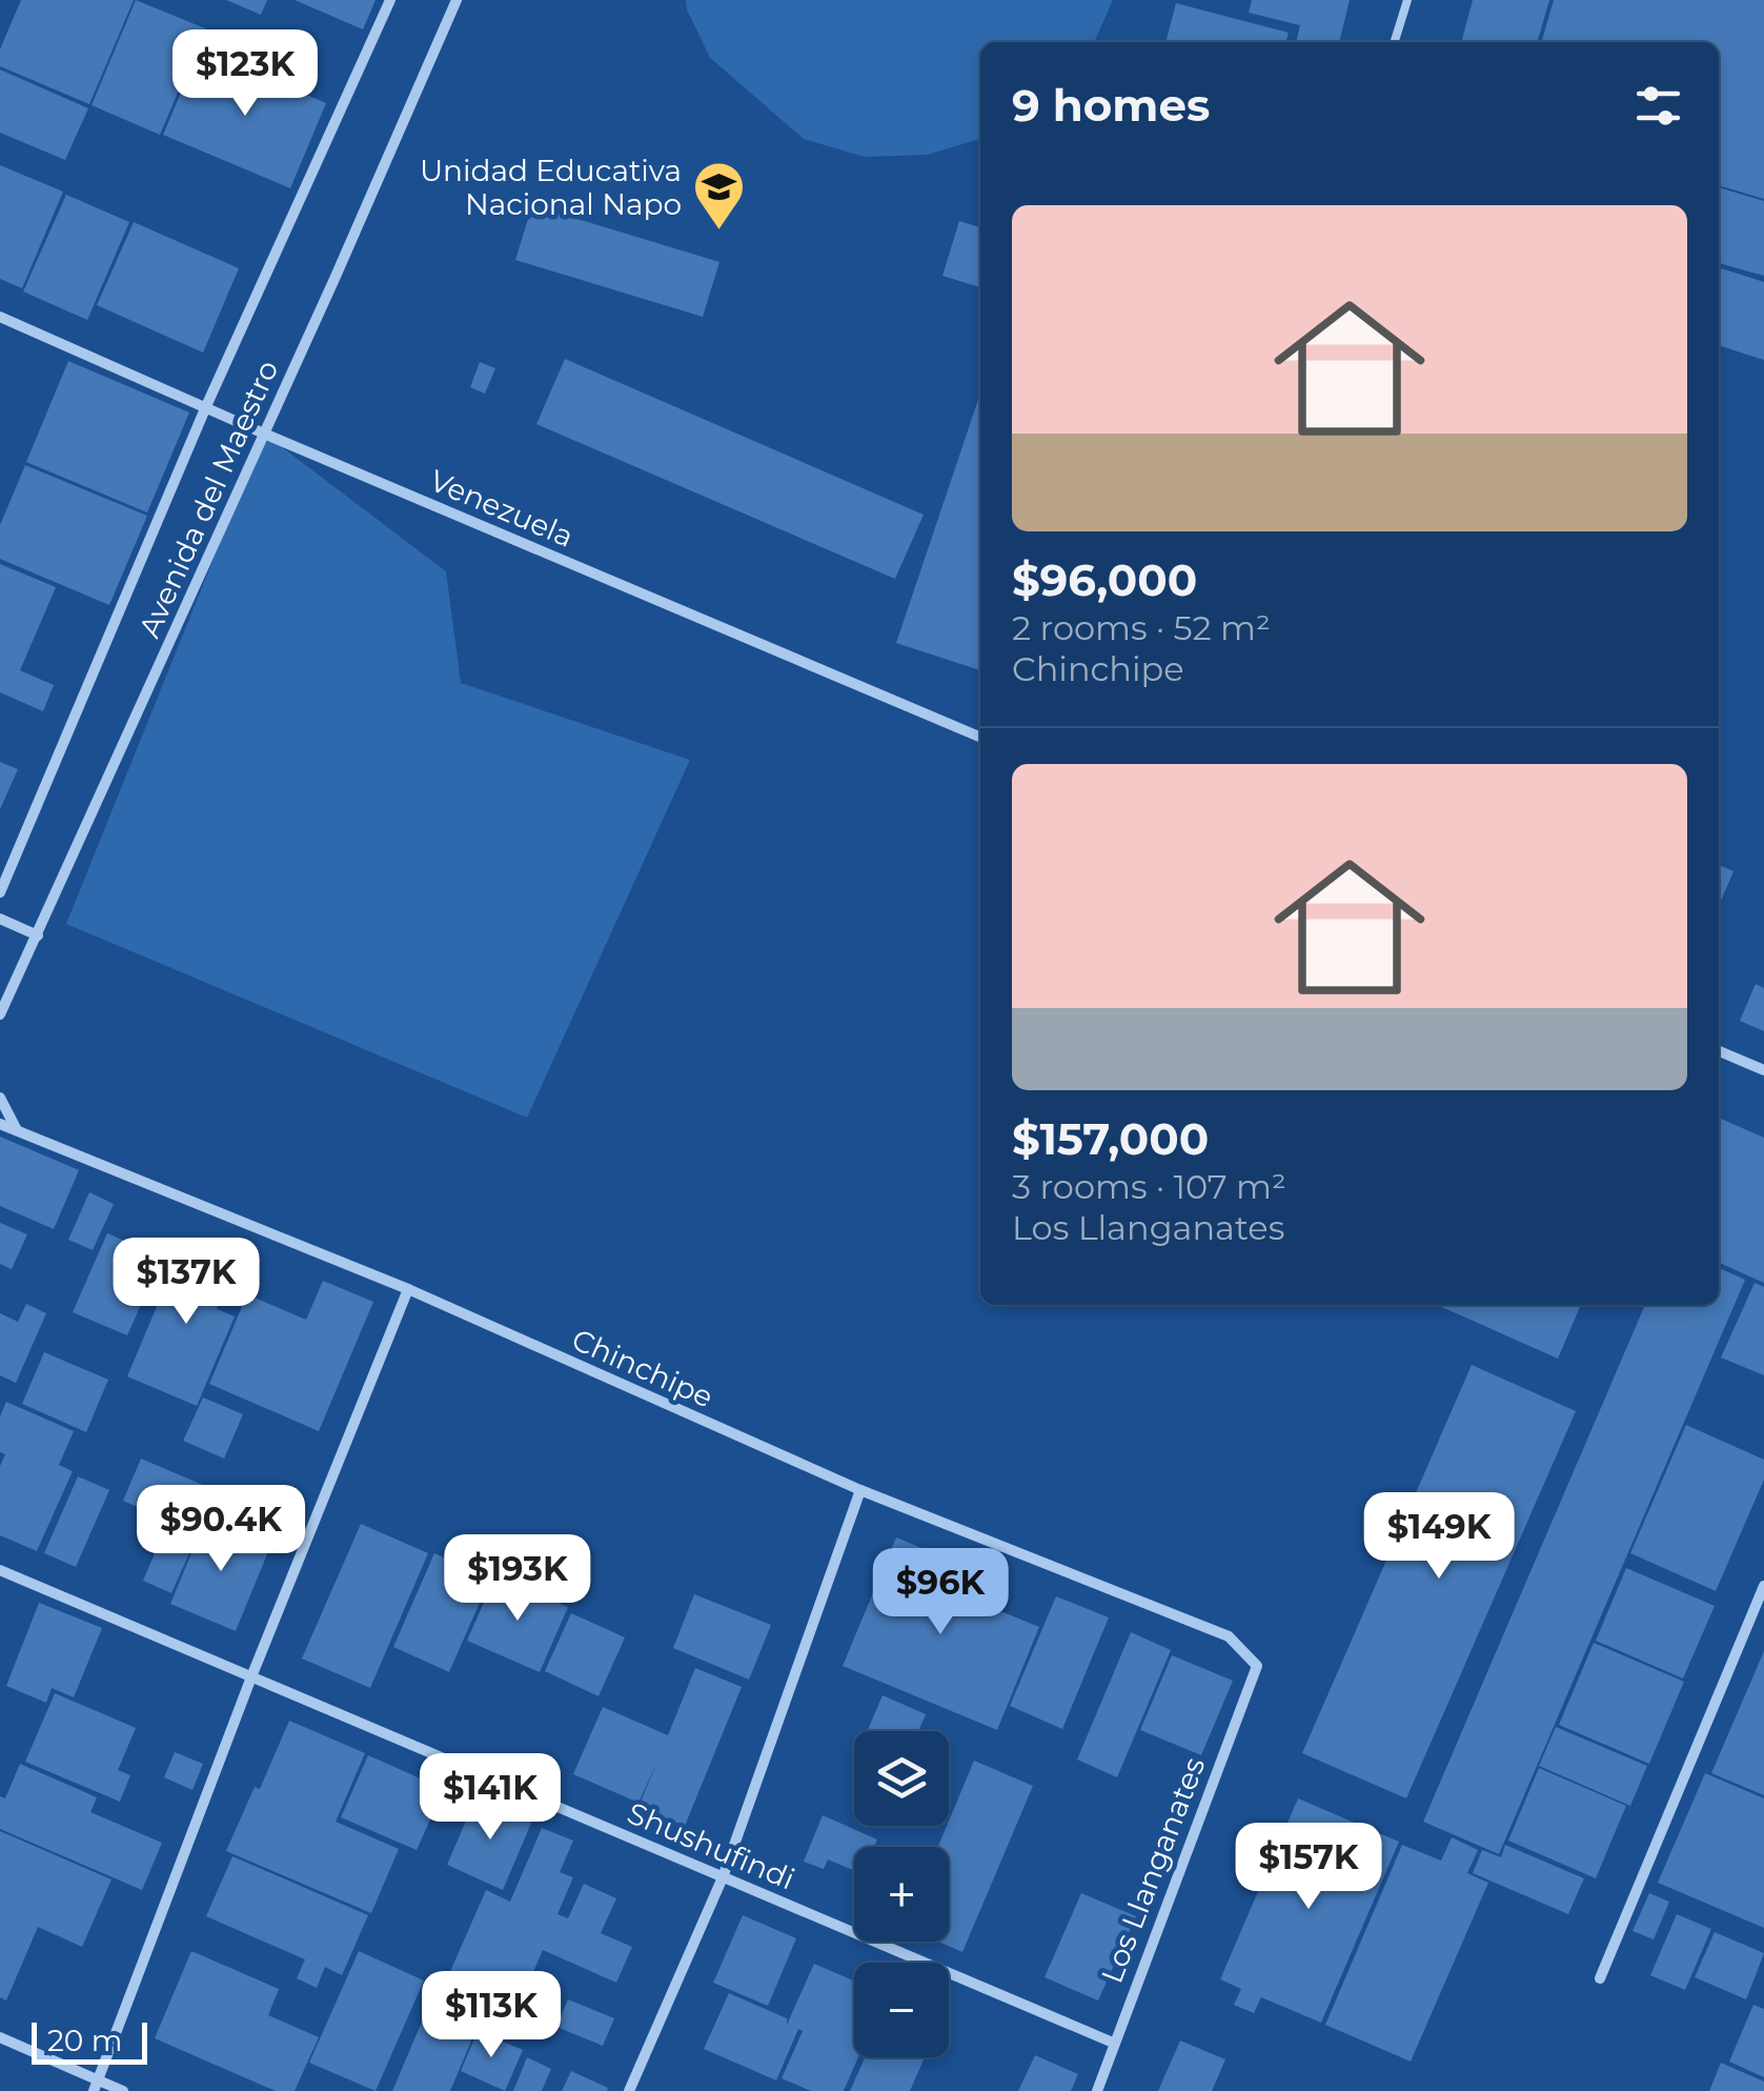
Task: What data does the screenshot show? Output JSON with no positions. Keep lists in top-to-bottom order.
{
  "streets": {
    "street": [
      "Avenida del Maestro",
      "Venezuela",
      "Chinchipe",
      "Shushufindi",
      "Los Llanganates"
    ]
  },
  "crossings": [
    ["Avenida del Maestro", "Venezuela"],
    ["Chinchipe", "Los Llanganates"],
    ["Shushufindi", "Los Llanganates"]
  ],
  "places": {
    "school or university": ["Unidad Educativa Nacional Napo"]
  },
  "scale_bar": "20 m",
  "page": {
    "price": [
      "$123K",
      "$137K",
      "$90.4K",
      "$149K",
      "$193K",
      "$96K",
      "$141K",
      "$157K",
      "$113K"
    ],
    "heading": "9 homes",
    "list": [
      {
        "name": "$96,000",
        "note": "2 rooms · 52 m² · Chinchipe"
      },
      {
        "name": "$157,000",
        "note": "3 rooms · 107 m² · Los Llanganates"
      }
    ],
    "map_buttons": ["+", "−"],
    "scale": "20 m"
  }
}
